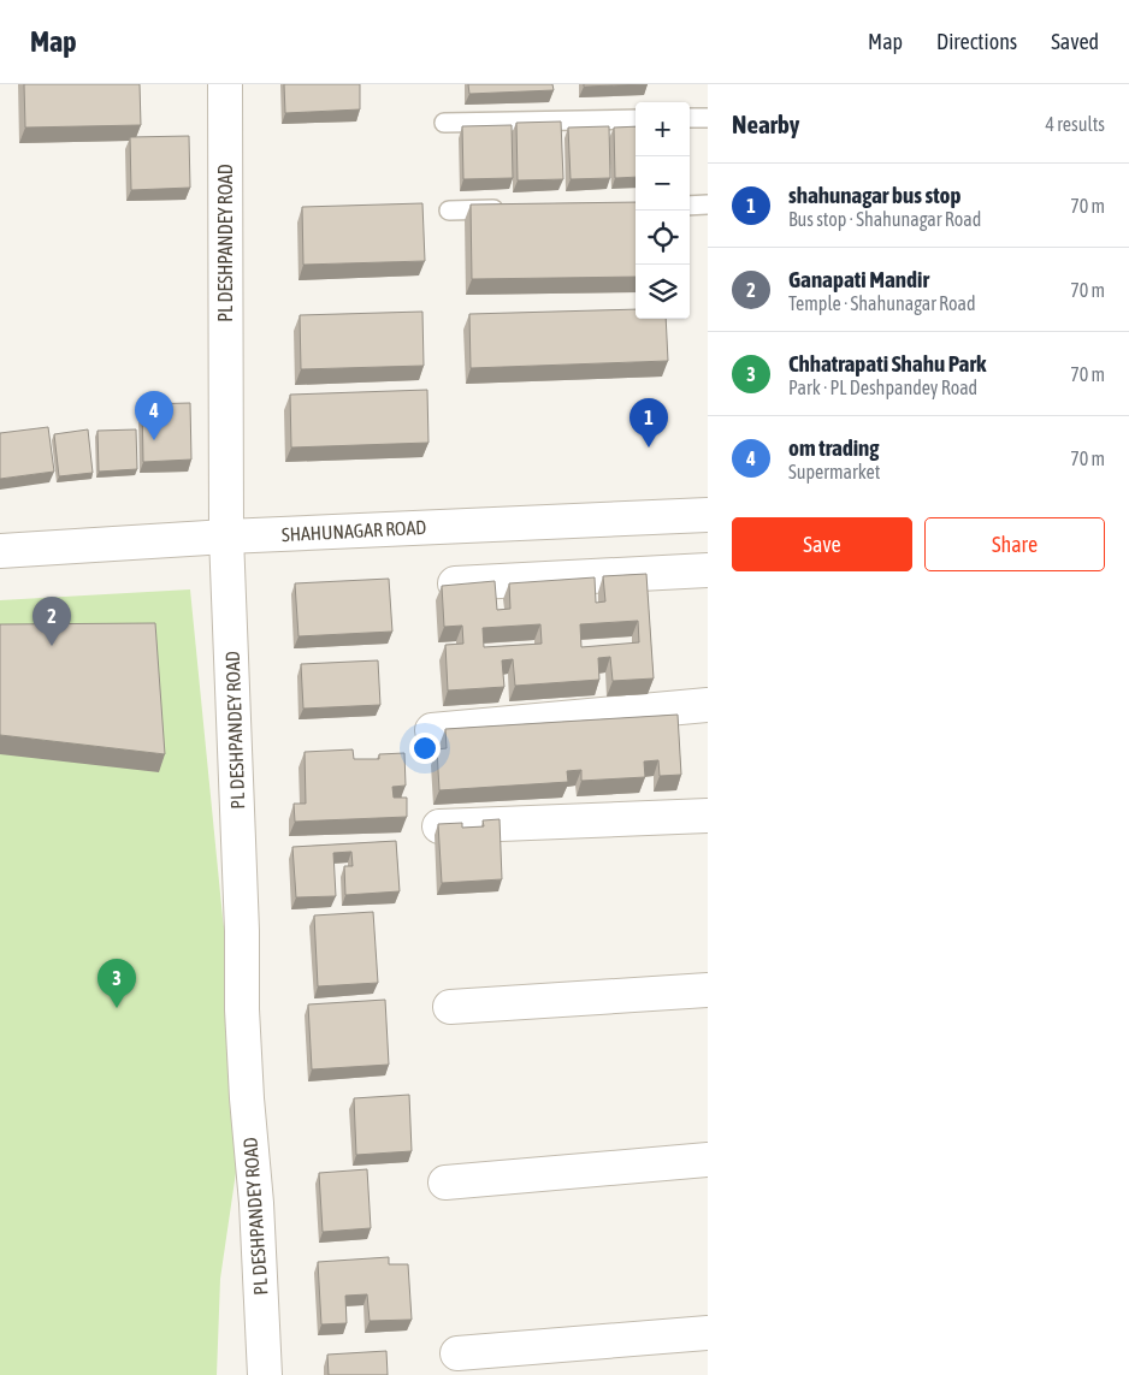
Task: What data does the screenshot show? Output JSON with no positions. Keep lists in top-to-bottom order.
{
  "streets": {
    "street": ["PL DESHPANDEY ROAD", "SHAHUNAGAR ROAD"]
  },
  "crossings": [
    ["PL DESHPANDEY ROAD", "SHAHUNAGAR ROAD"]
  ],
  "page": {
    "header": "Map",
    "nav": ["Map", "Directions", "Saved"],
    "heading": ["Nearby", "4 results"],
    "map_buttons": ["+", "−"],
    "list": [
      {
        "mark": "1",
        "name": "shahunagar bus stop",
        "note": "Bus stop · Shahunagar Road",
        "value": "70 m"
      },
      {
        "mark": "2",
        "name": "Ganapati Mandir",
        "note": "Temple · Shahunagar Road",
        "value": "70 m"
      },
      {
        "mark": "3",
        "name": "Chhatrapati Shahu Park",
        "note": "Park · PL Deshpandey Road",
        "value": "70 m"
      },
      {
        "mark": "4",
        "name": "om trading",
        "note": "Supermarket",
        "value": "70 m"
      }
    ],
    "pins": [
      "4",
      "1",
      "2",
      "3"
    ],
    "buttons": ["Save", "Share"]
  }
}
